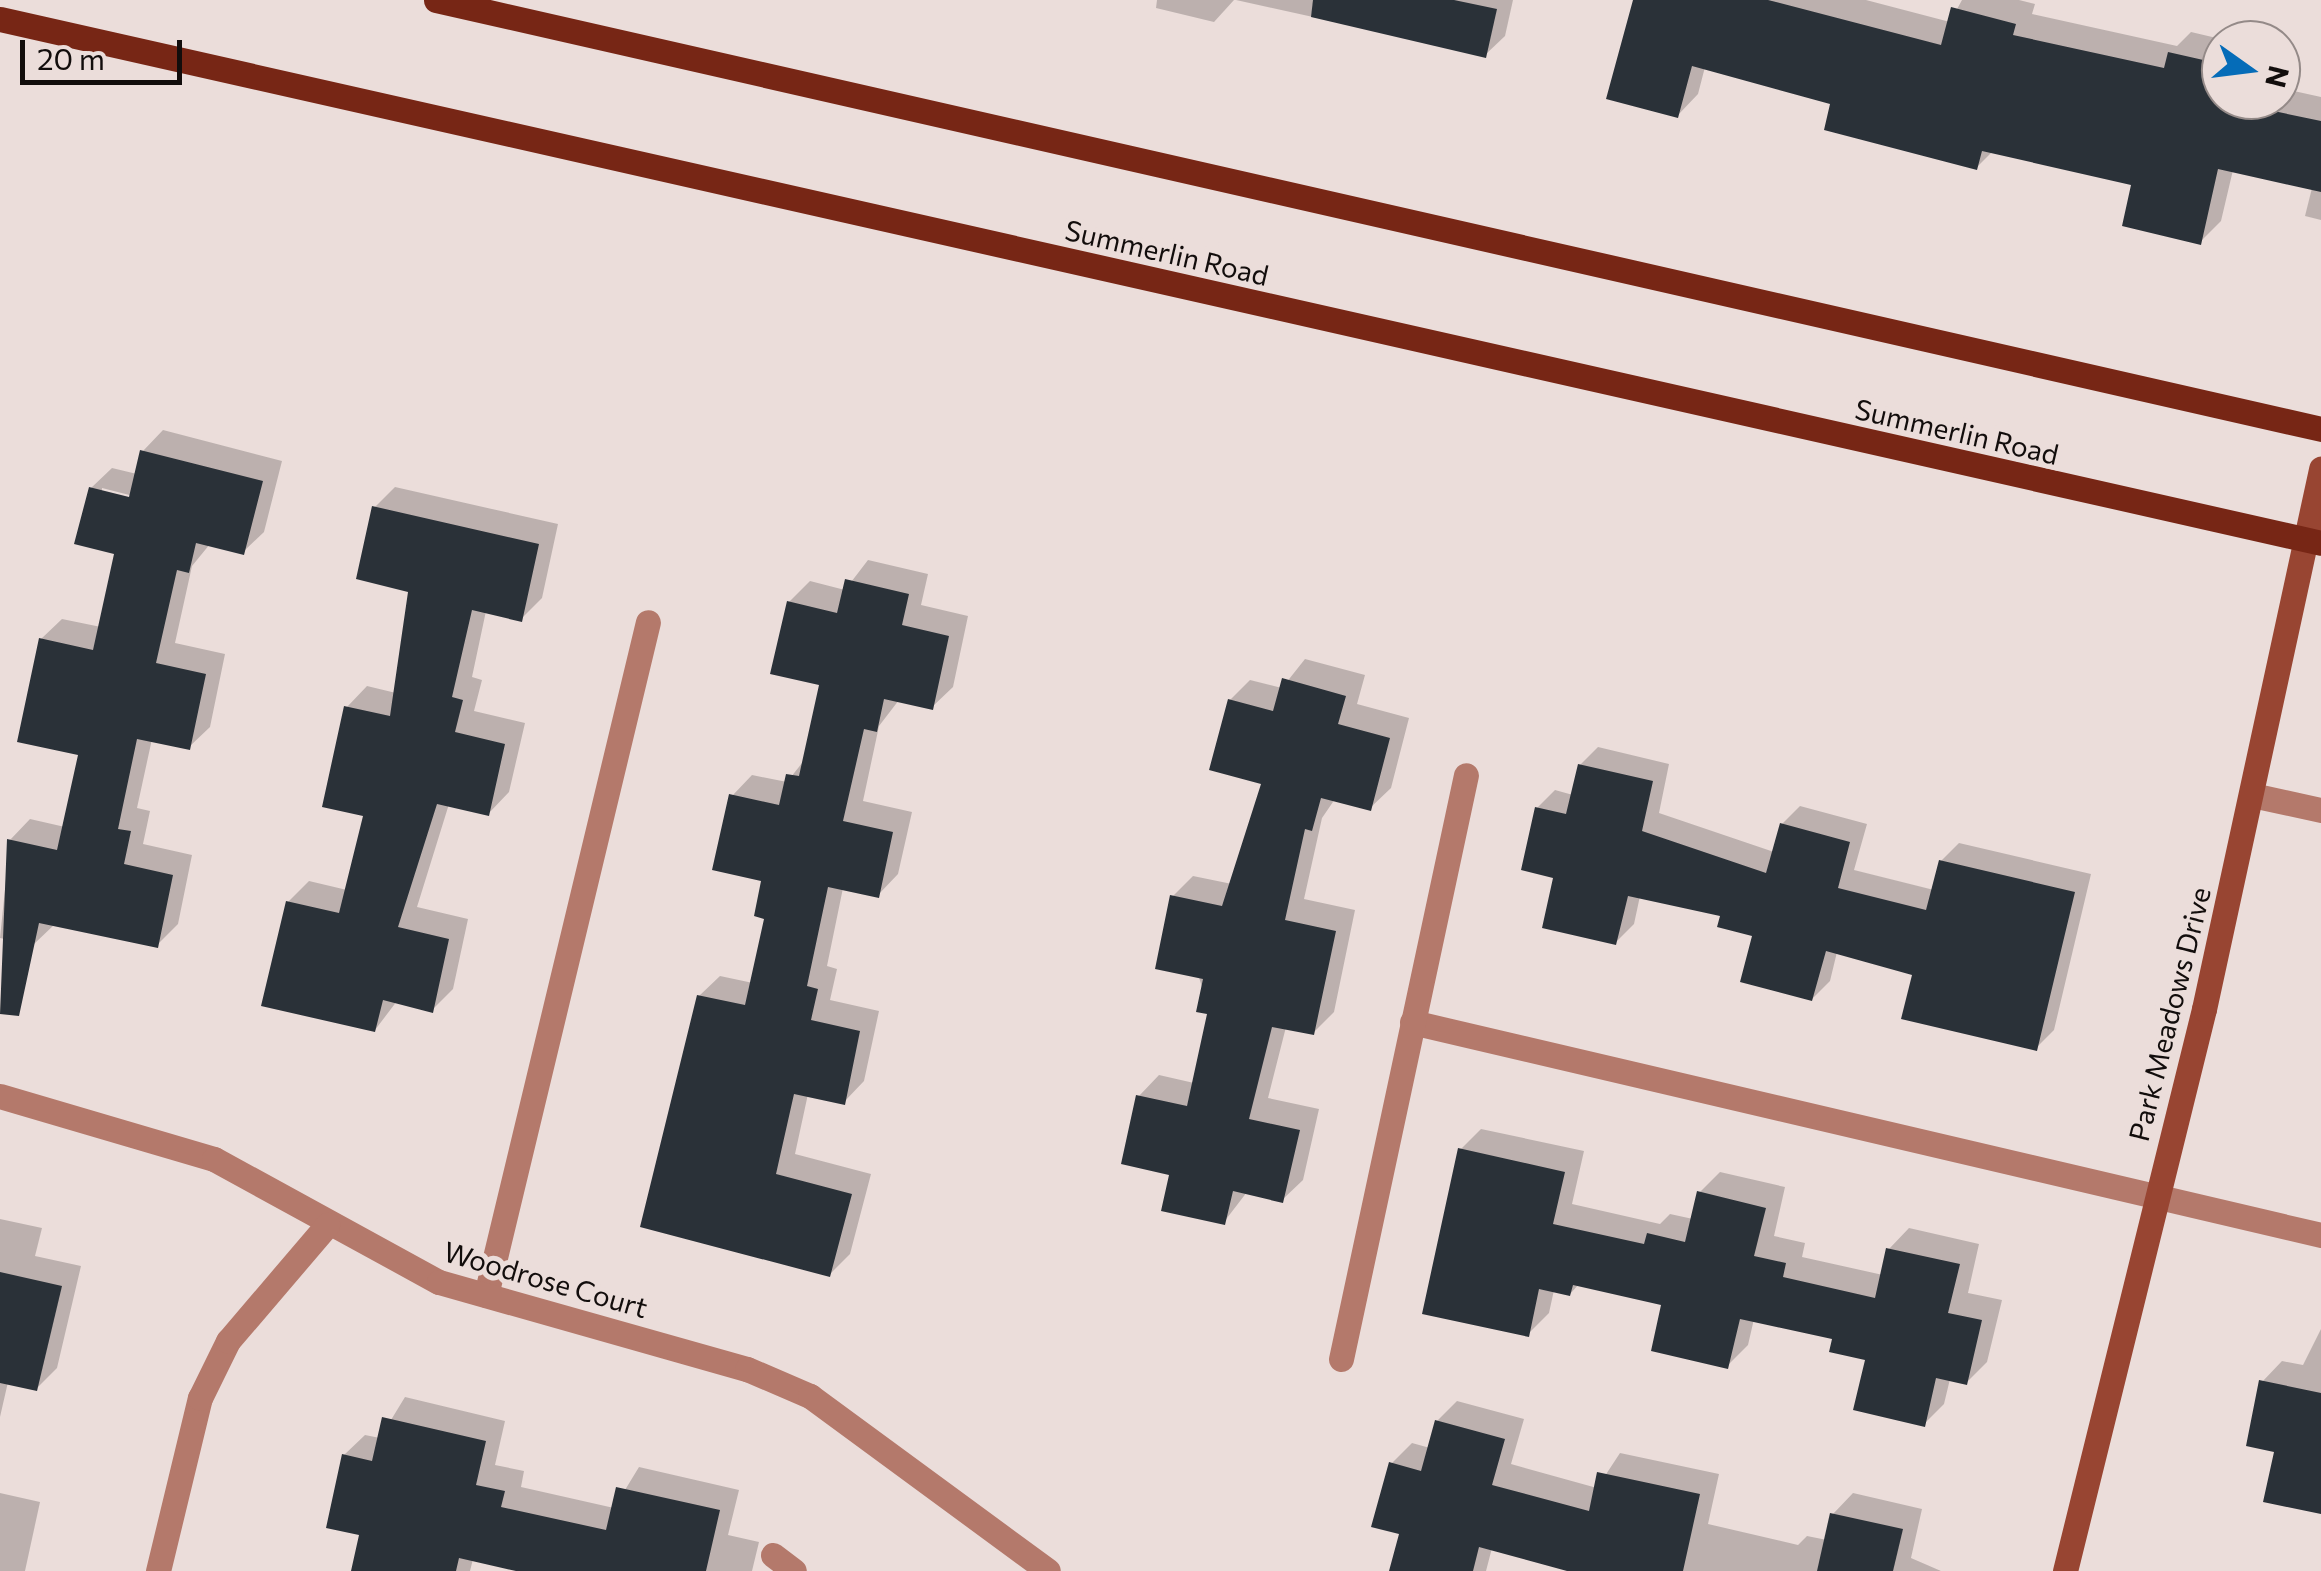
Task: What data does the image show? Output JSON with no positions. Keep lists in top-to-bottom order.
{
  "streets": {
    "main road": ["Summerlin Road"],
    "street": ["Park Meadows Drive", "Woodrose Court"]
  },
  "crossings": [
    ["Summerlin Road", "Park Meadows Drive"]
  ],
  "scale_bar": "20 m",
  "north": "right"
}
